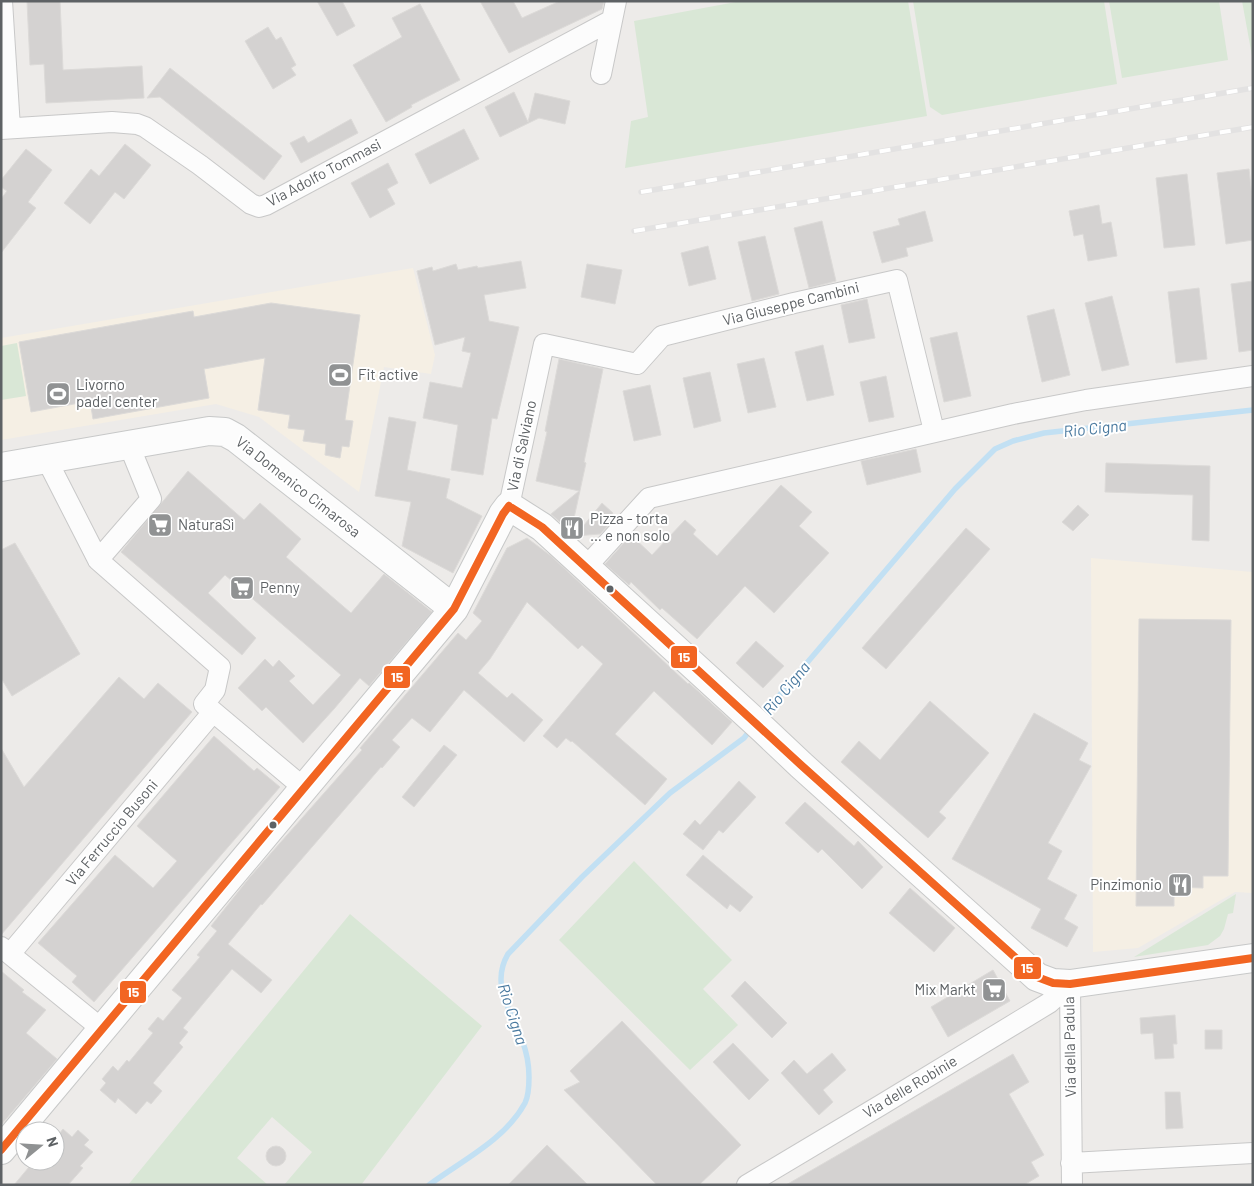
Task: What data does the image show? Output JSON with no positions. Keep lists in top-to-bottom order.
{
  "streets": {
    "street": [
      "Via Adolfo Tommasi",
      "Via Giuseppe Cambini",
      "Via di Salviano",
      "Via Domenico Cimarosa",
      "Via Ferruccio Busoni",
      "Via della Padula",
      "Via delle Robinie"
    ]
  },
  "crossings": [
    ["Via Giuseppe Cambini", "Via di Salviano"],
    ["Via di Salviano", "Via Domenico Cimarosa"],
    ["Via di Salviano", "Via della Padula"],
    ["Via della Padula", "Via delle Robinie"]
  ],
  "water": ["Rio Cigna"],
  "places": {
    "sports": ["Fit active", "Livorno padel center"],
    "supermarket": ["NaturaSì", "Penny", "Mix Markt"],
    "restaurant": ["Pizza - torta … e non solo", "Pinzimonio"]
  },
  "lines": ["transit line 15"],
  "north": "right"
}
